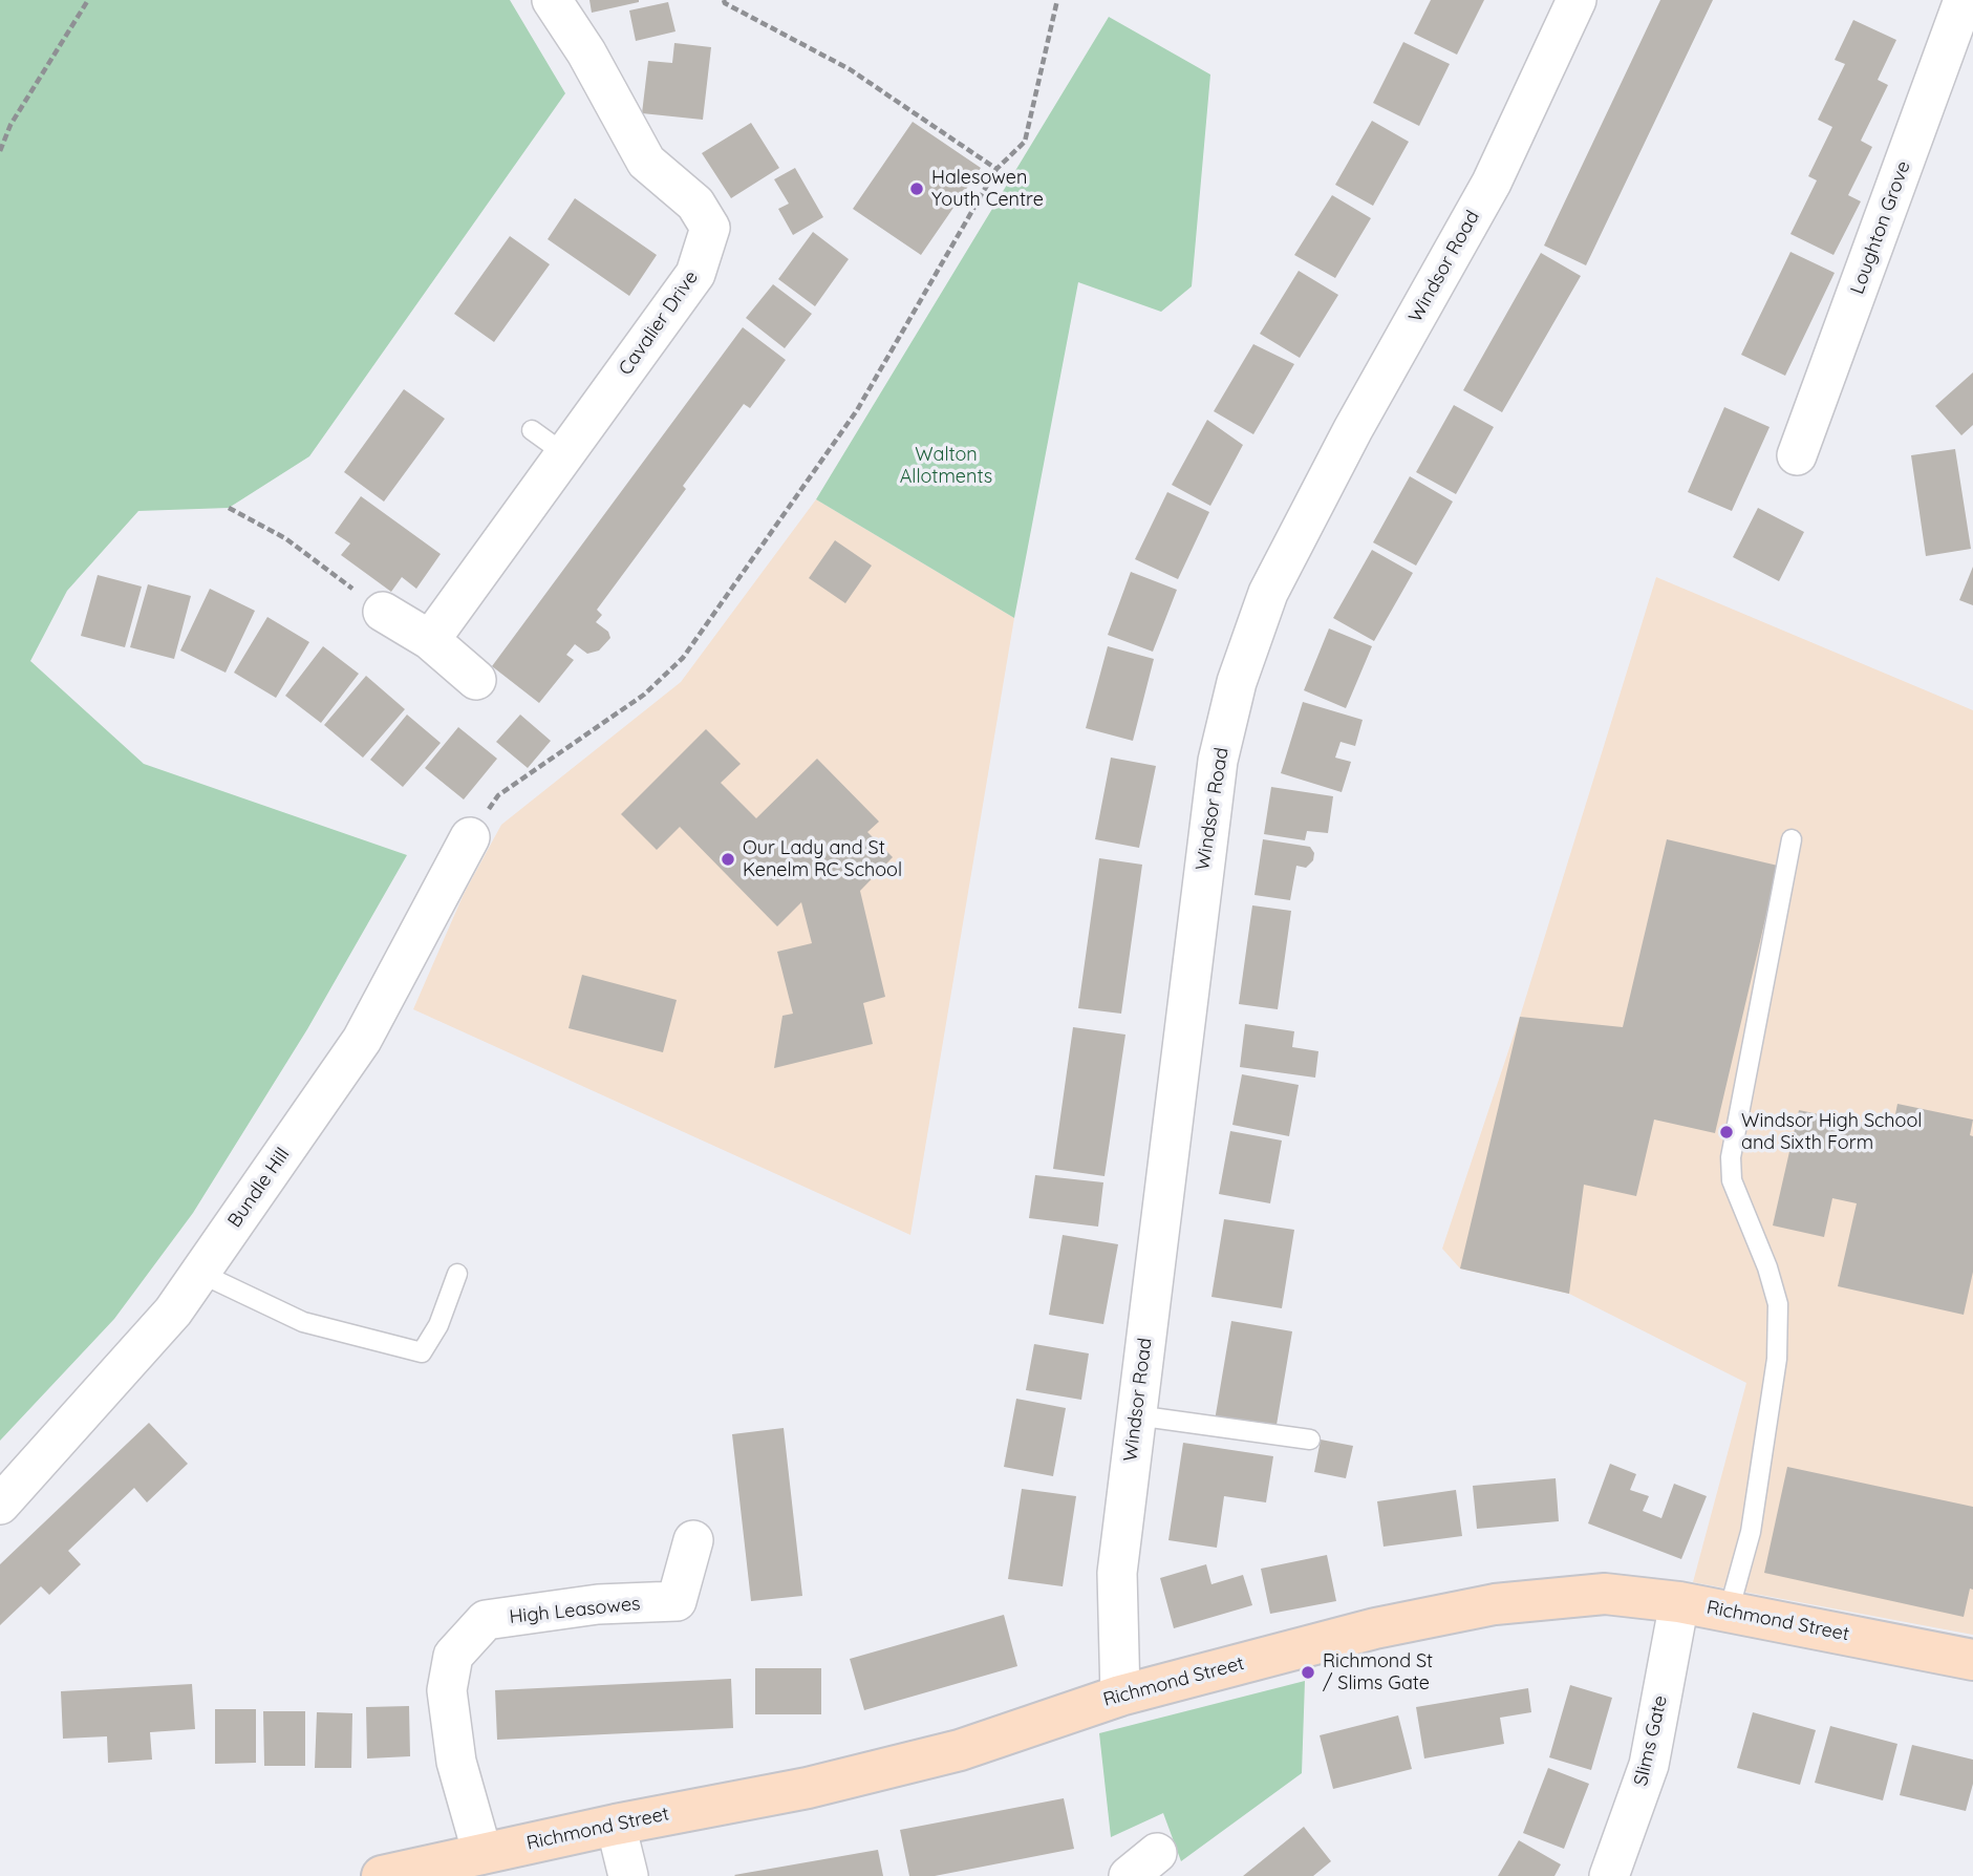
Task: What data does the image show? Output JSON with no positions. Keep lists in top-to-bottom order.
{
  "streets": {
    "street": [
      "Loughton Grove",
      "Windsor Road",
      "Cavalier Drive",
      "Bundle Hill",
      "High Leasowes",
      "Richmond Street",
      "Slims Gate"
    ]
  },
  "crossings": [
    ["Windsor Road", "Richmond Street"],
    ["High Leasowes", "Richmond Street"],
    ["Richmond Street", "Slims Gate"]
  ],
  "parks": ["Walton Allotments"],
  "places": [
    "Halesowen Youth Centre",
    "Our Lady and St Kenelm RC School",
    "Windsor High School and Sixth Form",
    "Richmond St / Slims Gate"
  ]
}
